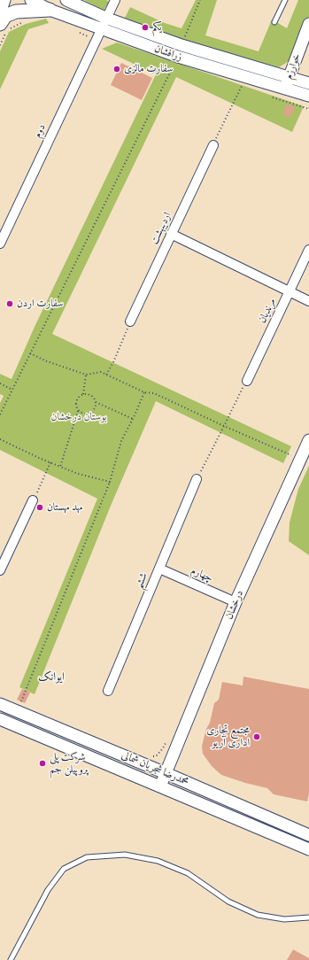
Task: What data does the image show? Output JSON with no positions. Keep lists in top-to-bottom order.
{
  "streets": {
    "street": [
      "زرافشان",
      "خوارزم",
      "دوم",
      "اردیبهشت",
      "مرنديان",
      "چهارم",
      "ششم",
      "درخشان",
      "محمدرضا شجریان شمالی"
    ]
  },
  "crossings": [
    ["زرافشان", "خوارزم"],
    ["زرافشان", "دوم"],
    ["چهارم", "ششم"],
    ["چهارم", "درخشان"],
    ["درخشان", "محمدرضا شجریان شمالی"]
  ],
  "districts": ["ایوانک"],
  "parks": ["بوستان درخشان"],
  "places": [
    "یکم",
    "سفارت مالزی",
    "سفارت اردن",
    "مهد مهستان",
    "مجتمع تجاری اداری آريو",
    "شرکت پلی پروپیلن جم"
  ]
}
